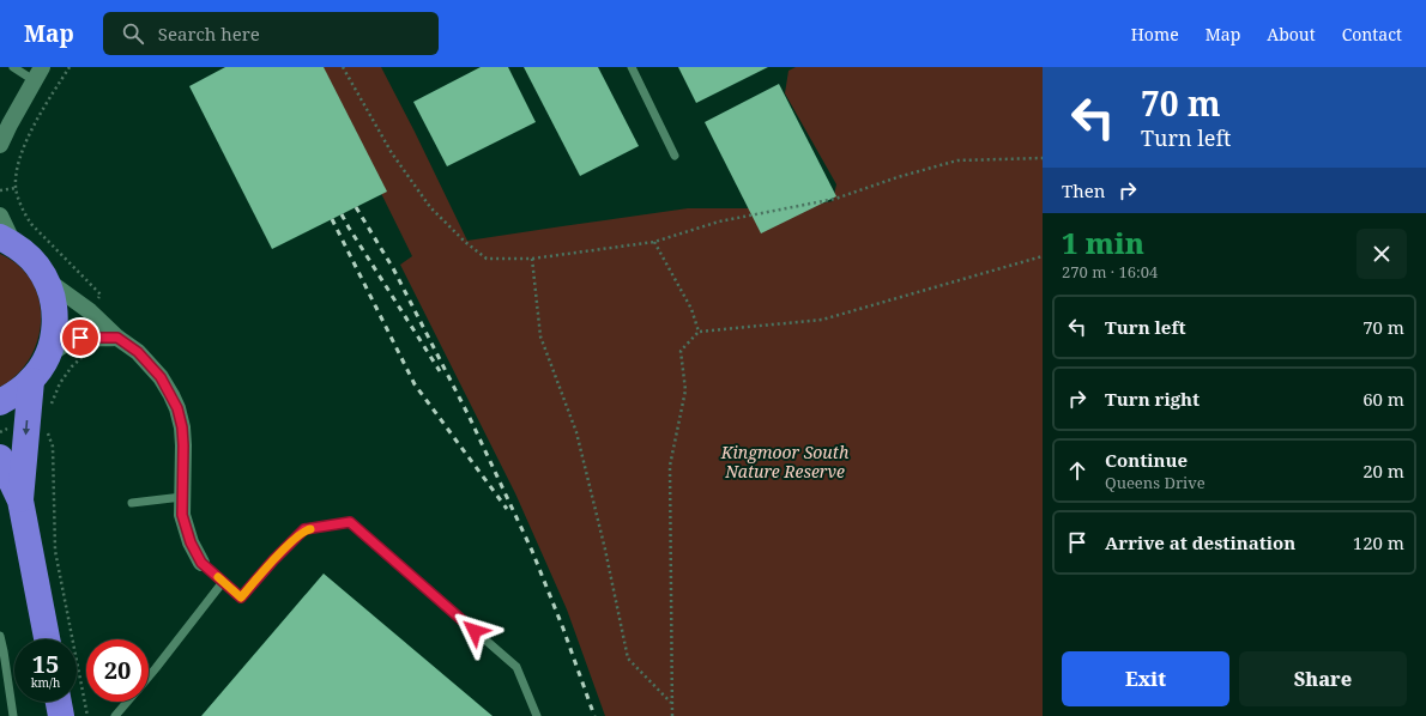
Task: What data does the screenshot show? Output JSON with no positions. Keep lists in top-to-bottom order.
{
  "parks": ["Kingmoor South Nature Reserve"],
  "page": {
    "header": "Map",
    "search": "Search here",
    "nav": [
      "Home",
      "Map",
      "About",
      "Contact"
    ],
    "turn": ["70 m", "Turn left"],
    "then": "Then",
    "heading": ["1 min", "270 m · 16:04"],
    "list": [
      {
        "name": "Turn left",
        "value": "70 m"
      },
      {
        "name": "Turn right",
        "value": "60 m"
      },
      {
        "name": "Continue",
        "note": "Queens Drive",
        "value": "20 m"
      },
      {
        "name": "Arrive at destination",
        "value": "120 m"
      }
    ],
    "speed": "15 km/h",
    "limit": "20",
    "buttons": ["Exit", "Share"]
  }
}
